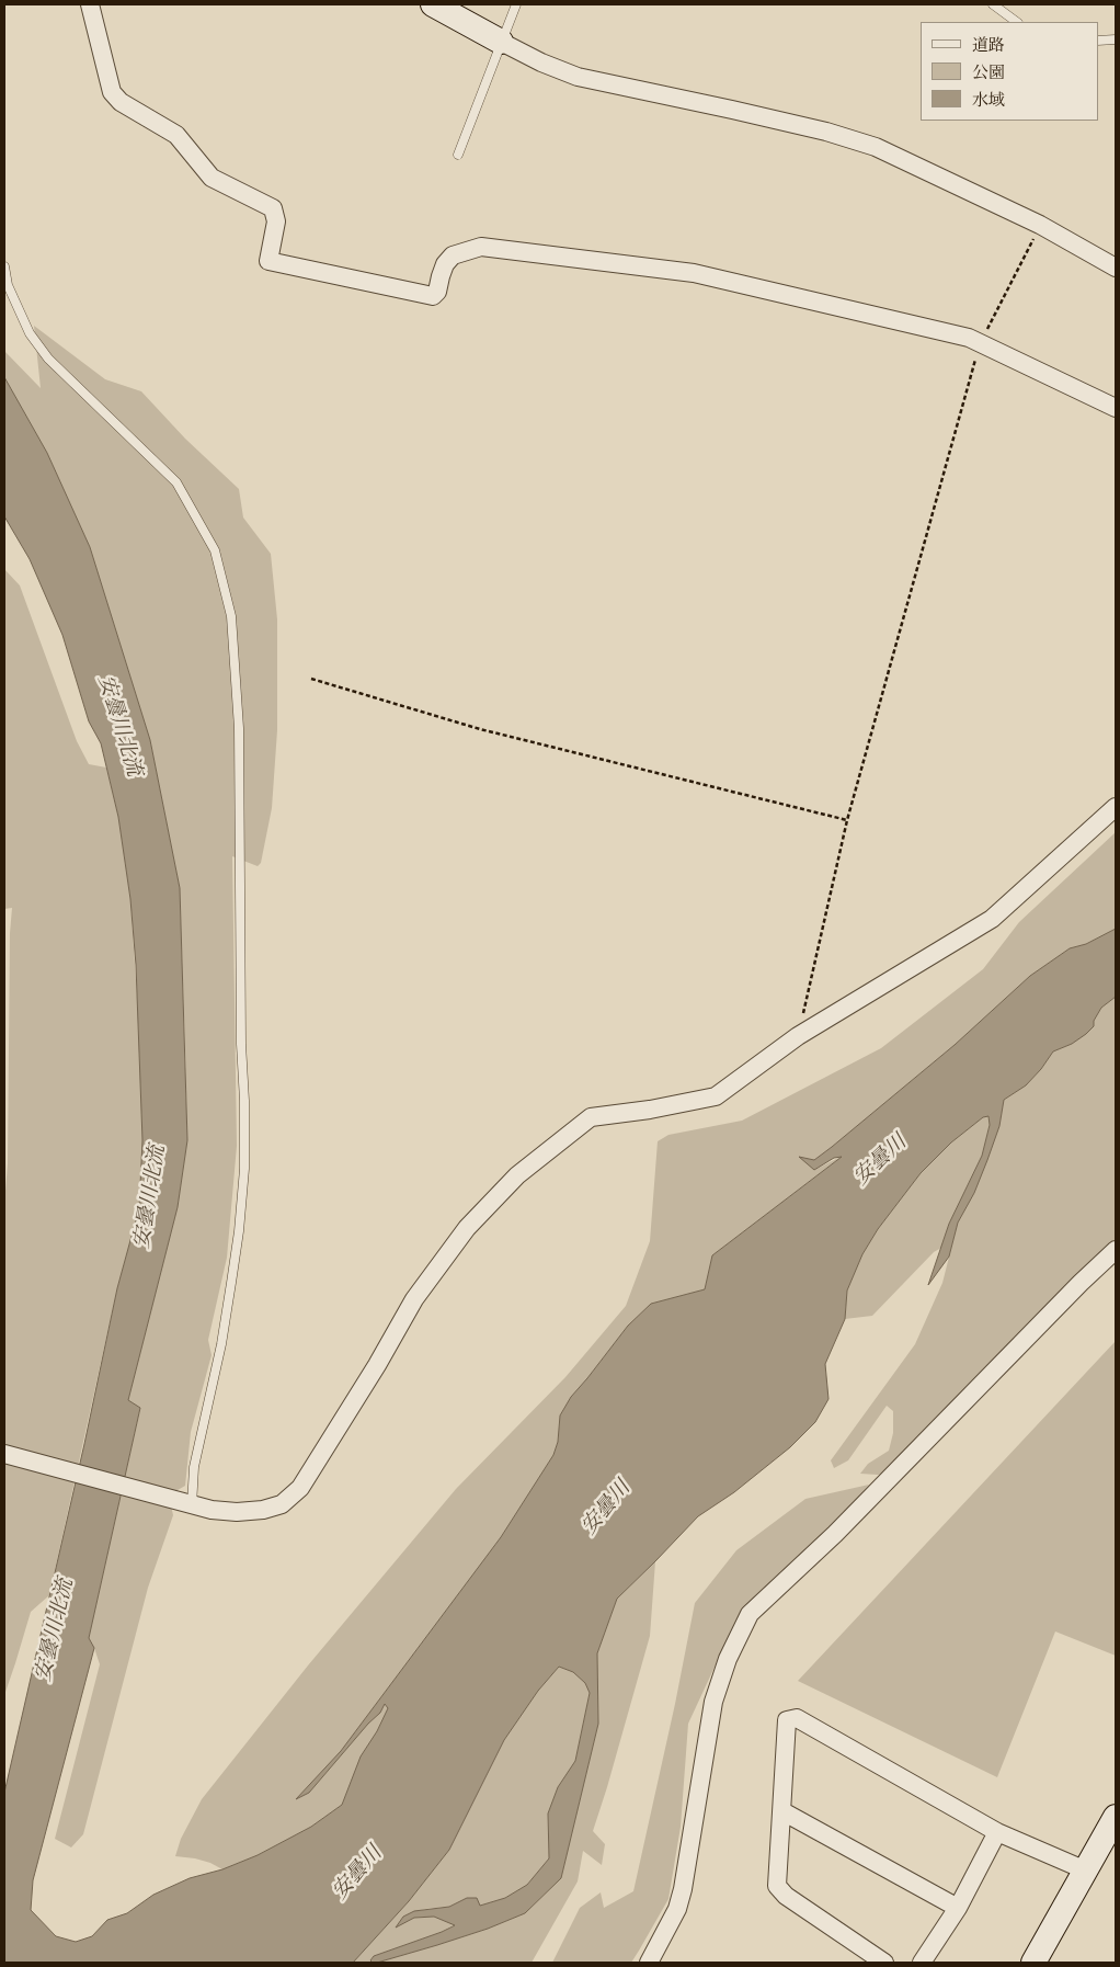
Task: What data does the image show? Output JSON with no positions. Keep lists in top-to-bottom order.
{
  "water": ["安曇川北流", "安曇川"],
  "legend": ["道路", "公園", "水域"]
}
